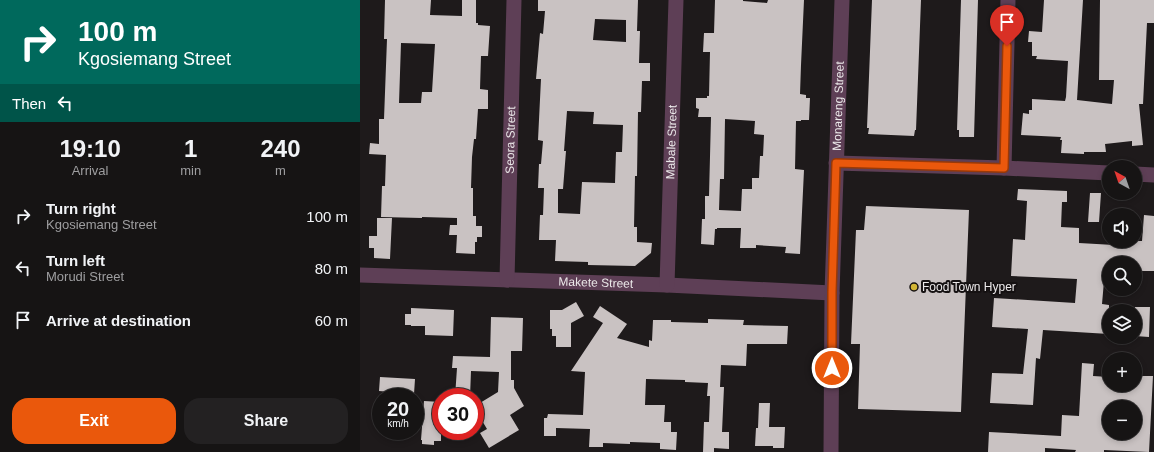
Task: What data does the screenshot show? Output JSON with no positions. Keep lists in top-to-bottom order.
{
  "streets": {
    "street": [
      "Monareng Street",
      "Seora Street",
      "Mabale Street",
      "Makete Street"
    ]
  },
  "crossings": [
    ["Monareng Street", "Makete Street"],
    ["Seora Street", "Makete Street"],
    ["Mabale Street", "Makete Street"]
  ],
  "places": ["Food Town Hyper"],
  "north": "top left",
  "page": {
    "turn": ["100 m", "Kgosiemang Street"],
    "then": "Then",
    "eta": [
      "19:10",
      "Arrival",
      "1",
      "min",
      "240",
      "m"
    ],
    "map_buttons": ["+", "−"],
    "list": [
      {
        "name": "Turn right",
        "note": "Kgosiemang Street",
        "value": "100 m"
      },
      {
        "name": "Turn left",
        "note": "Morudi Street",
        "value": "80 m"
      },
      {
        "name": "Arrive at destination",
        "value": "60 m"
      }
    ],
    "speed": "20 km/h",
    "limit": "30",
    "buttons": ["Exit", "Share"]
  }
}
